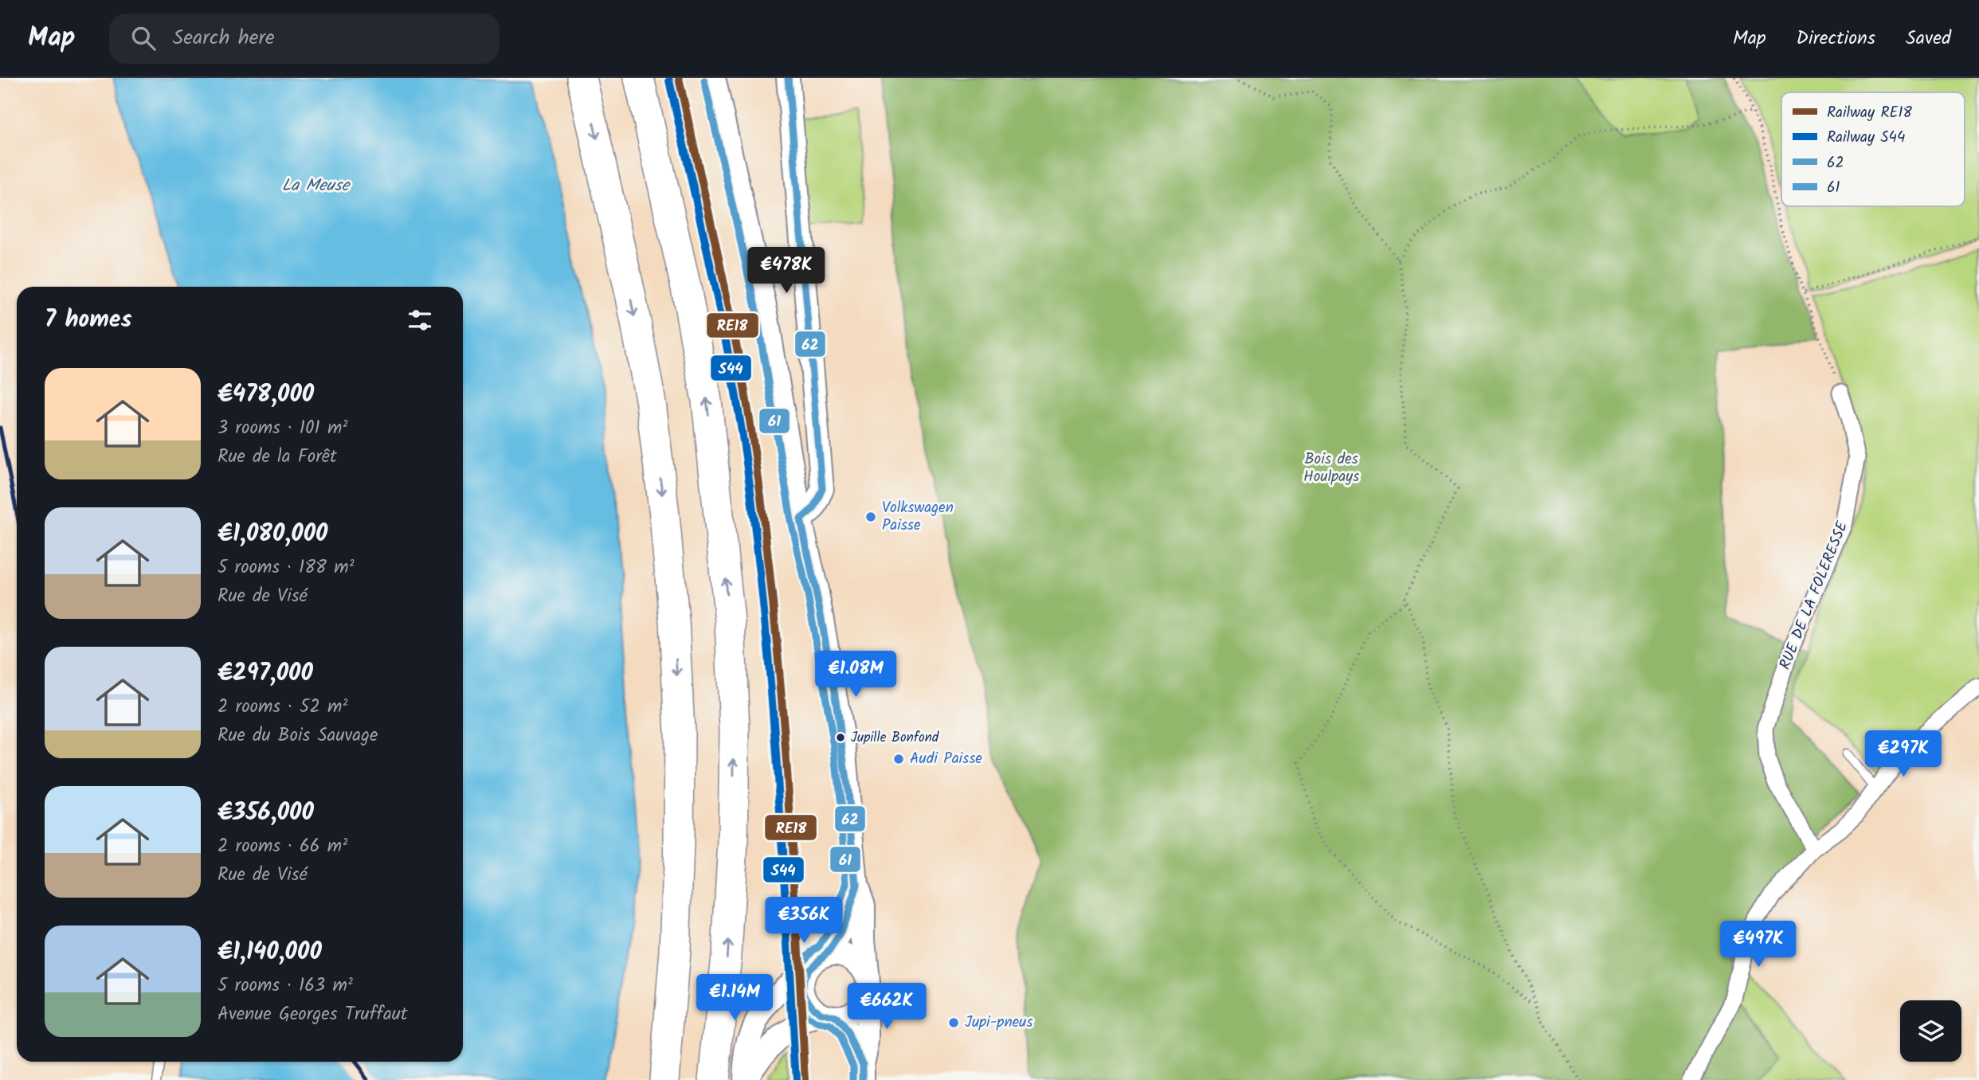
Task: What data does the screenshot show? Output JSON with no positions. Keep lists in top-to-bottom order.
{
  "streets": {
    "street": ["RUE DE LA FOLERESSE"]
  },
  "water": ["La Meuse"],
  "parks": ["Bois des Houlpays"],
  "places": [
    "Volkswagen Paisse",
    "Jupille Bonfond",
    "Audi Paisse",
    "Jupi-pneus"
  ],
  "lines": [
    "rail line RE18",
    "transit line 62",
    "rail line S44",
    "transit line 61"
  ],
  "legend": [
    "Railway RE18",
    "Railway S44",
    "62",
    "61"
  ],
  "page": {
    "header": "Map",
    "search": "Search here",
    "nav": ["Map", "Directions", "Saved"],
    "price": [
      "€478K",
      "€1.08M",
      "€297K",
      "€356K",
      "€497K",
      "€1.14M",
      "€662K"
    ],
    "heading": "7 homes",
    "list": [
      {
        "name": "€478,000",
        "note": "3 rooms · 101 m² · Rue de la Forêt"
      },
      {
        "name": "€1,080,000",
        "note": "5 rooms · 188 m² · Rue de Visé"
      },
      {
        "name": "€297,000",
        "note": "2 rooms · 52 m² · Rue du Bois Sauvage"
      },
      {
        "name": "€356,000",
        "note": "2 rooms · 66 m² · Rue de Visé"
      },
      {
        "name": "€1,140,000",
        "note": "5 rooms · 163 m² · Avenue Georges Truffaut"
      }
    ]
  }
}
